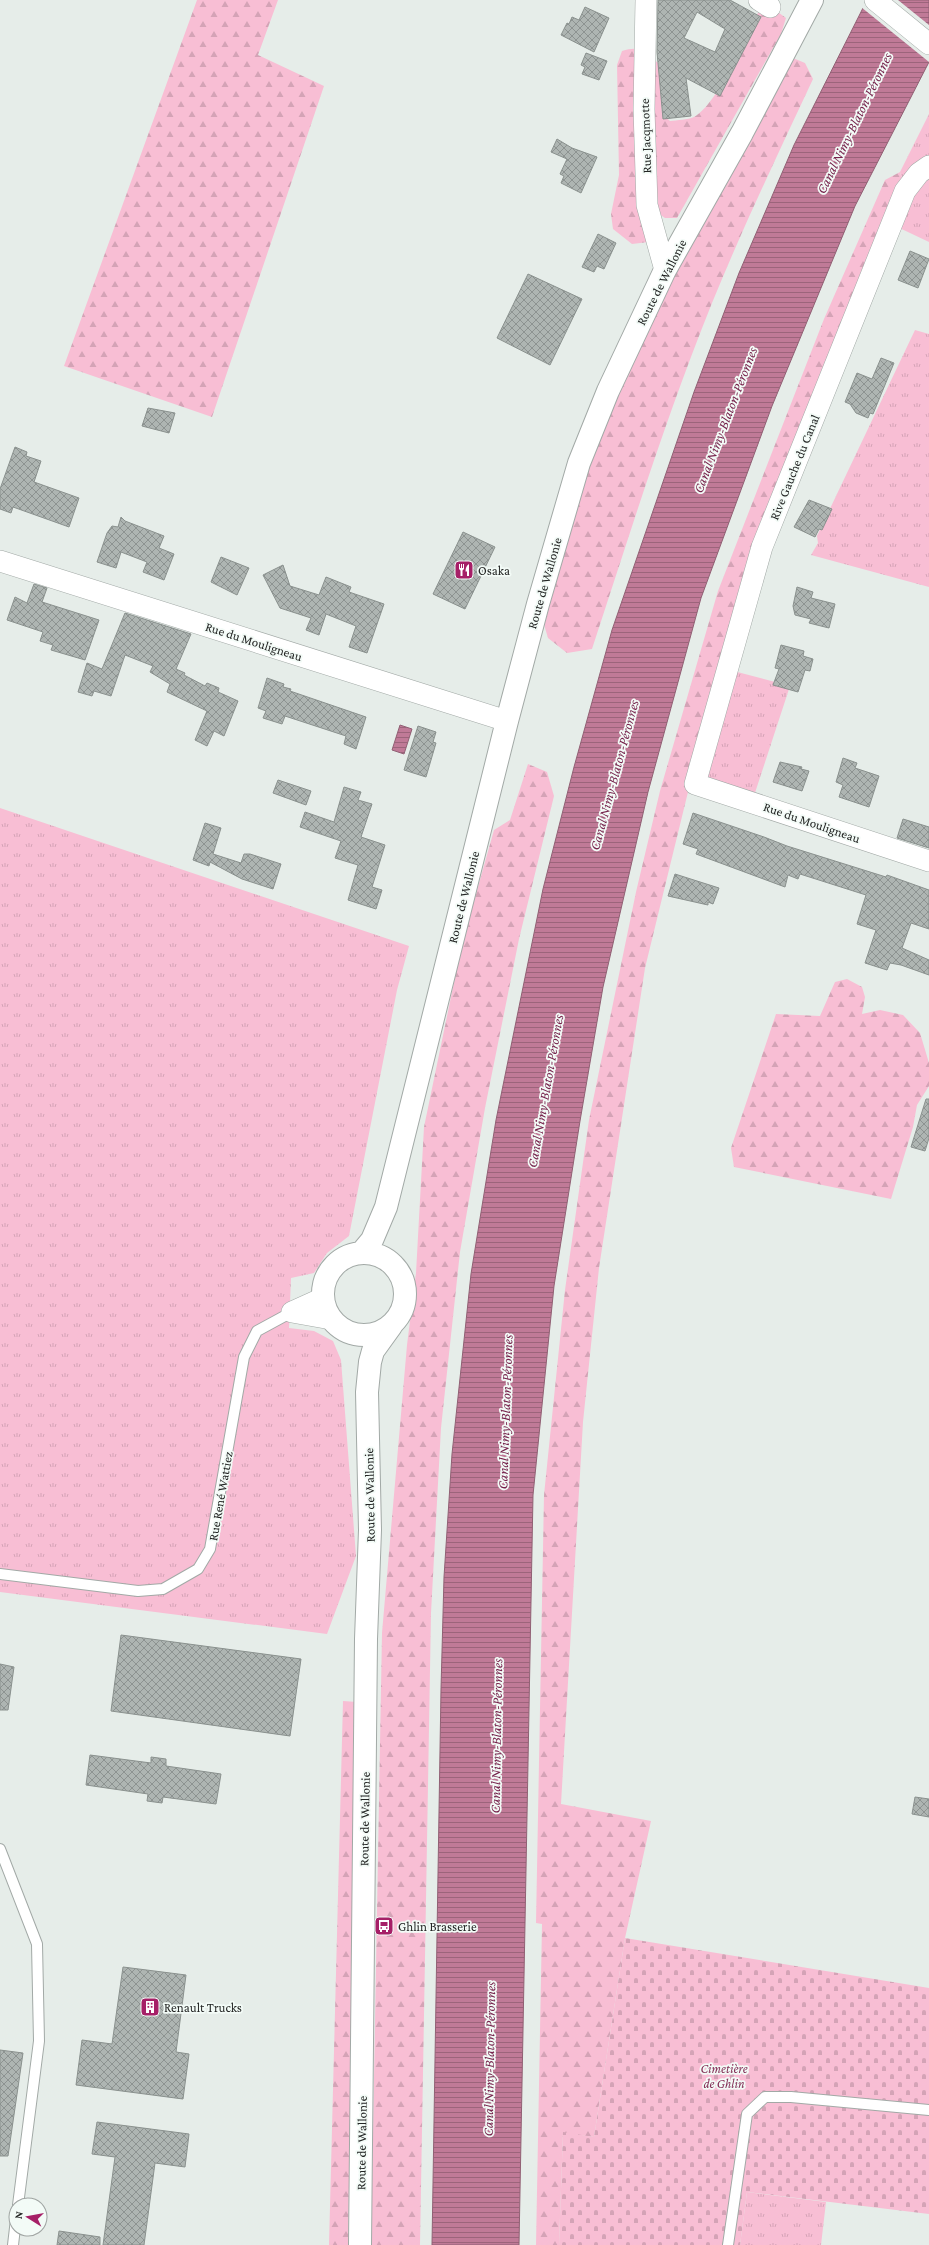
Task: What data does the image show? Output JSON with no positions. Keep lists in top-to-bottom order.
{
  "streets": {
    "main road": ["Route de Wallonie"],
    "street": ["Rue Jacqmotte", "Rive Gauche du Canal", "Rue du Mouligneau"],
    "lane": ["Rue René Wattiez"]
  },
  "crossings": [
    ["Rue Jacqmotte", "Route de Wallonie"],
    ["Route de Wallonie", "Rue du Mouligneau"],
    ["Rive Gauche du Canal", "Rue du Mouligneau"]
  ],
  "water": ["Canal Nimy-Blaton-Péronnes"],
  "parks": ["Cimetière de Ghlin"],
  "places": {
    "restaurant": ["Osaka"],
    "bus stop": ["Ghlin Brasserie"],
    "building": ["Renault Trucks"]
  },
  "north": "left"
}
